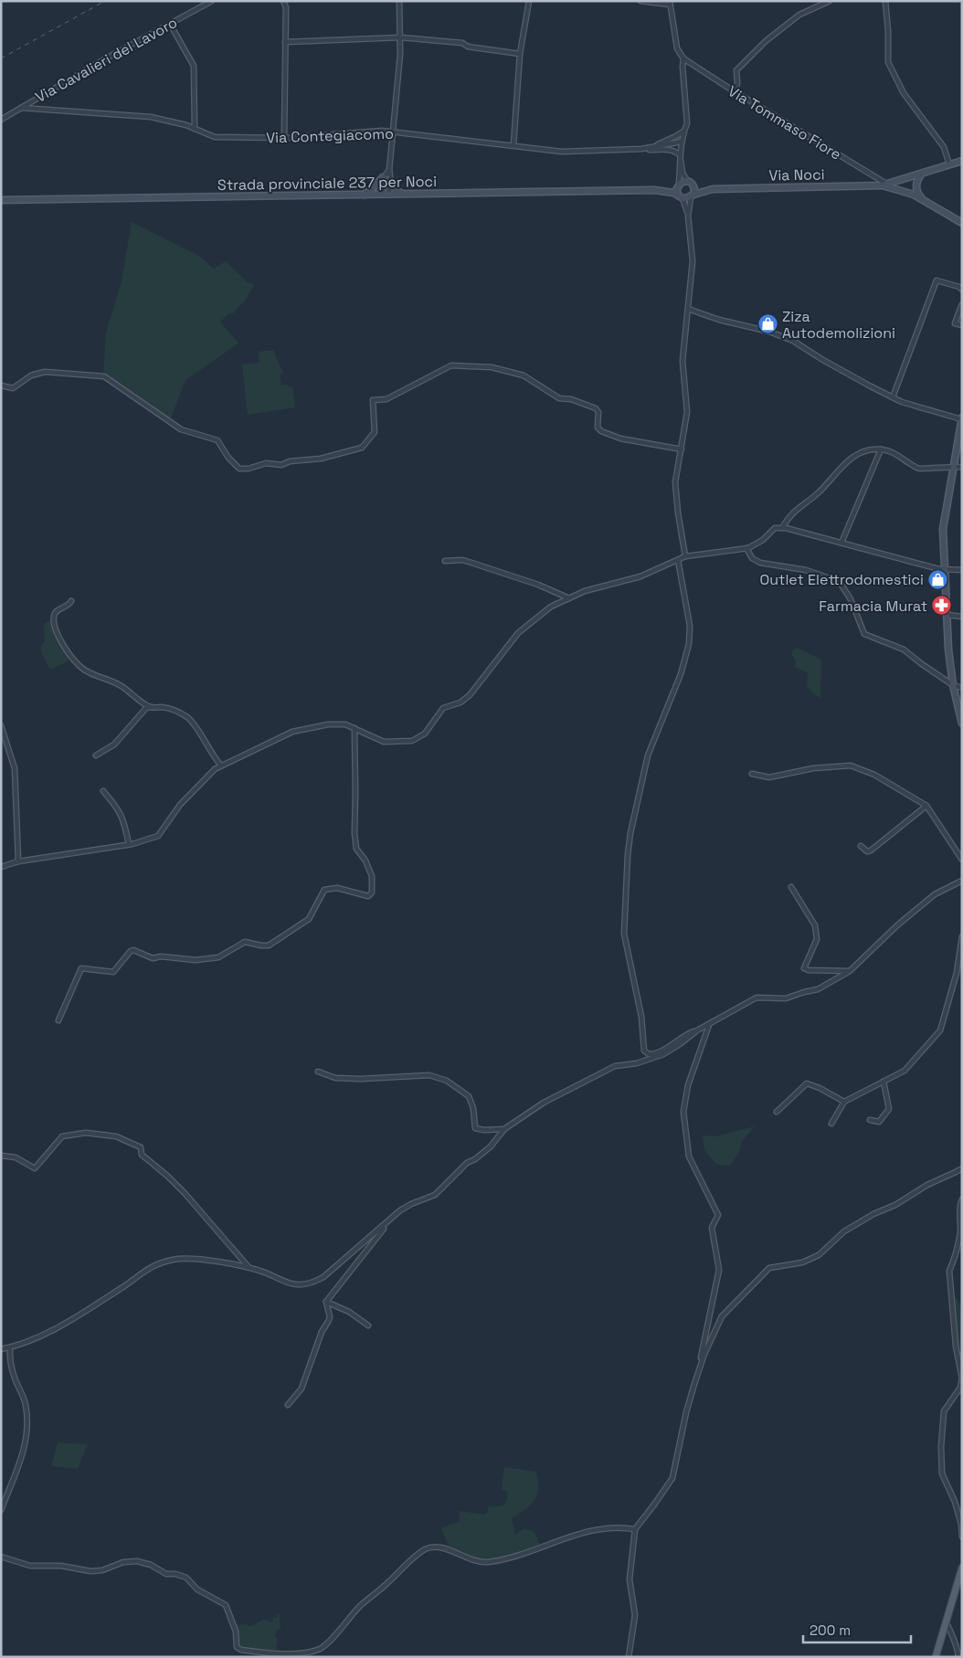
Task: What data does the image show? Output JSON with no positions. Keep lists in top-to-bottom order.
{
  "streets": {
    "main road": ["Via Noci", "Strada provinciale 237 per Noci"],
    "street": ["Via Cavalieri del Lavoro", "Via Tommaso Fiore", "Via Contegiacomo"]
  },
  "crossings": [
    ["Via Cavalieri del Lavoro", "Via Contegiacomo"],
    ["Via Tommaso Fiore", "Via Noci"],
    ["Via Noci", "Strada provinciale 237 per Noci"]
  ],
  "places": {
    "shop": ["Ziza Autodemolizioni", "Outlet Elettrodomestici"],
    "pharmacy": ["Farmacia Murat"]
  },
  "scale_bar": "200 m"
}
